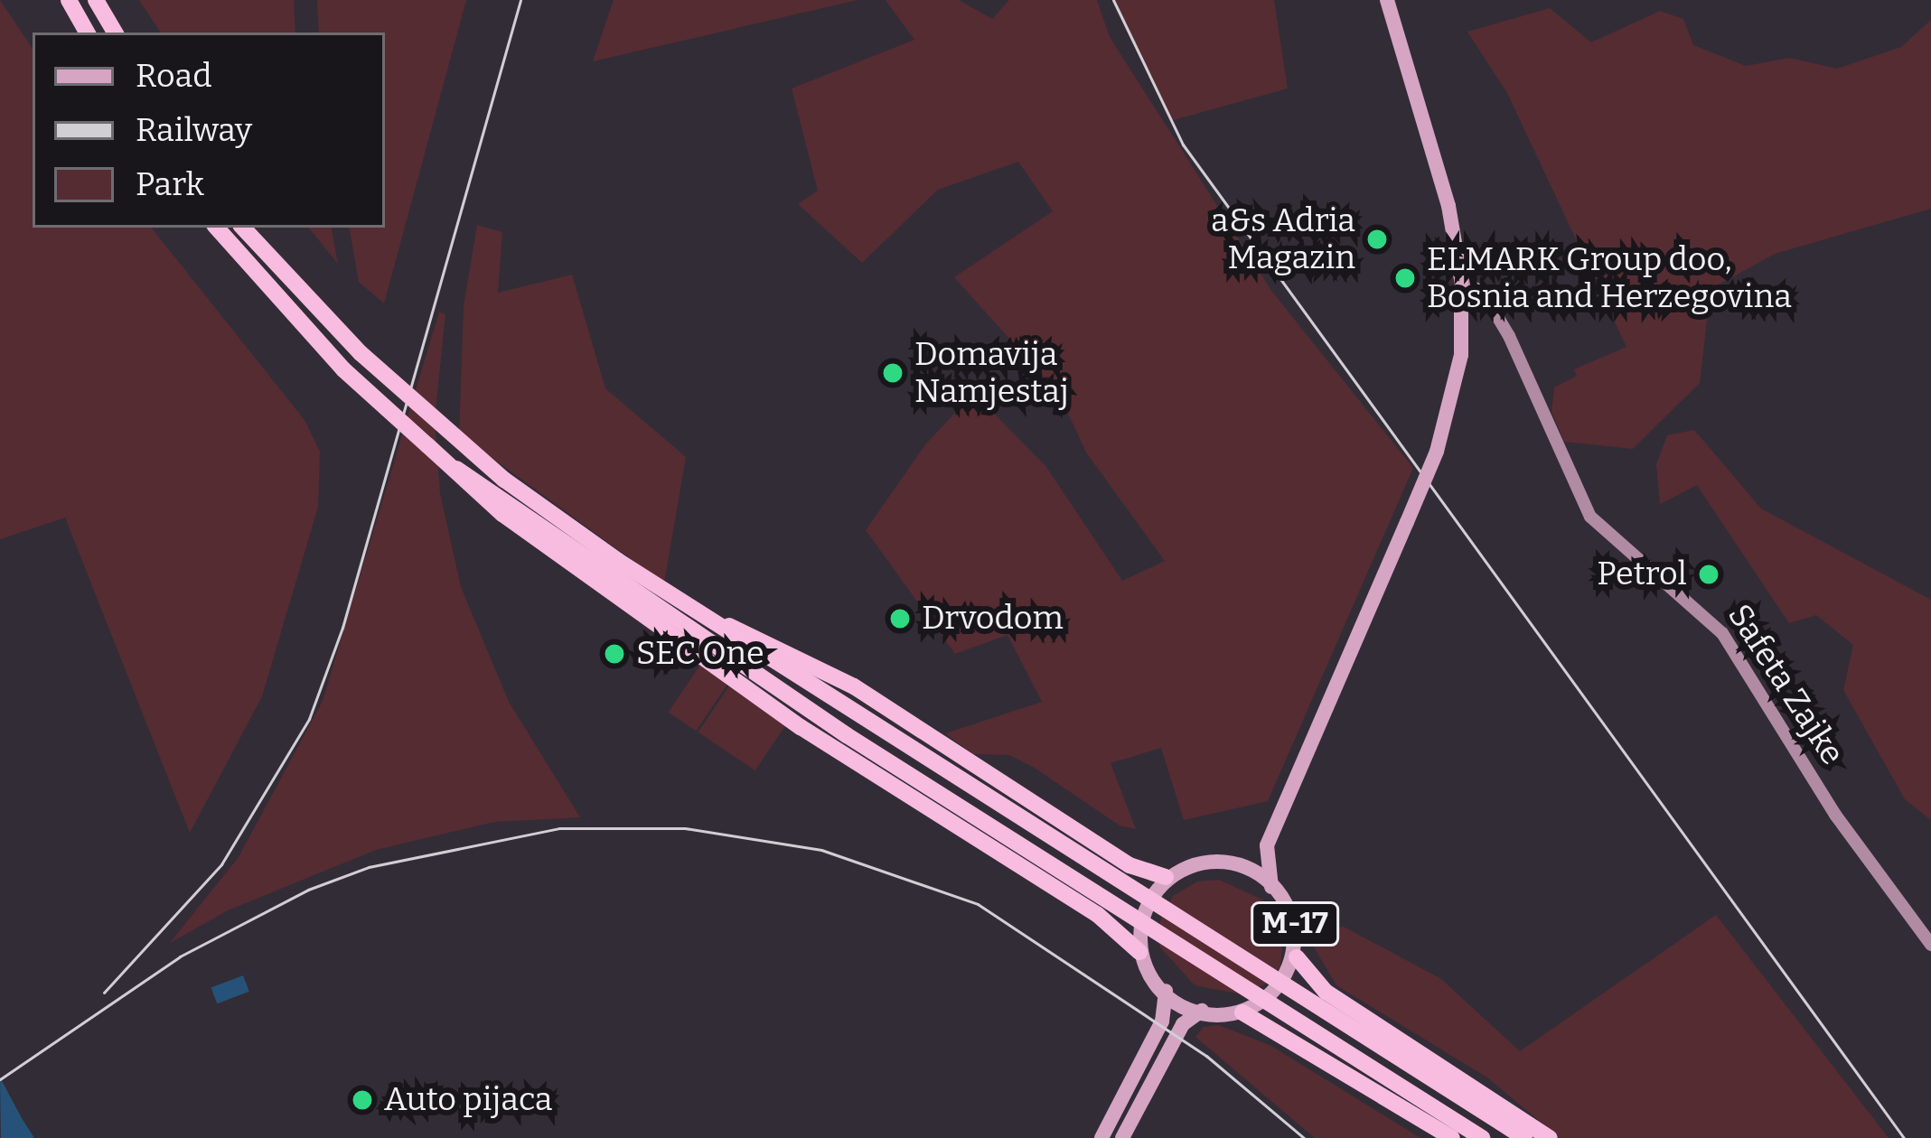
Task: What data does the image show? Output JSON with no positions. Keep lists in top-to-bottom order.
{
  "streets": {
    "main road": ["Safeta Zajke", "M-17"]
  },
  "crossings": [
    ["Safeta Zajke", "M-17"]
  ],
  "places": [
    "a&s Adria Magazin",
    "ELMARK Group doo, Bosnia and Herzegovina",
    "Domavija Namjestaj",
    "Petrol",
    "Drvodom",
    "SEC One",
    "Auto pijaca"
  ],
  "legend": ["Road", "Railway", "Park"]
}
